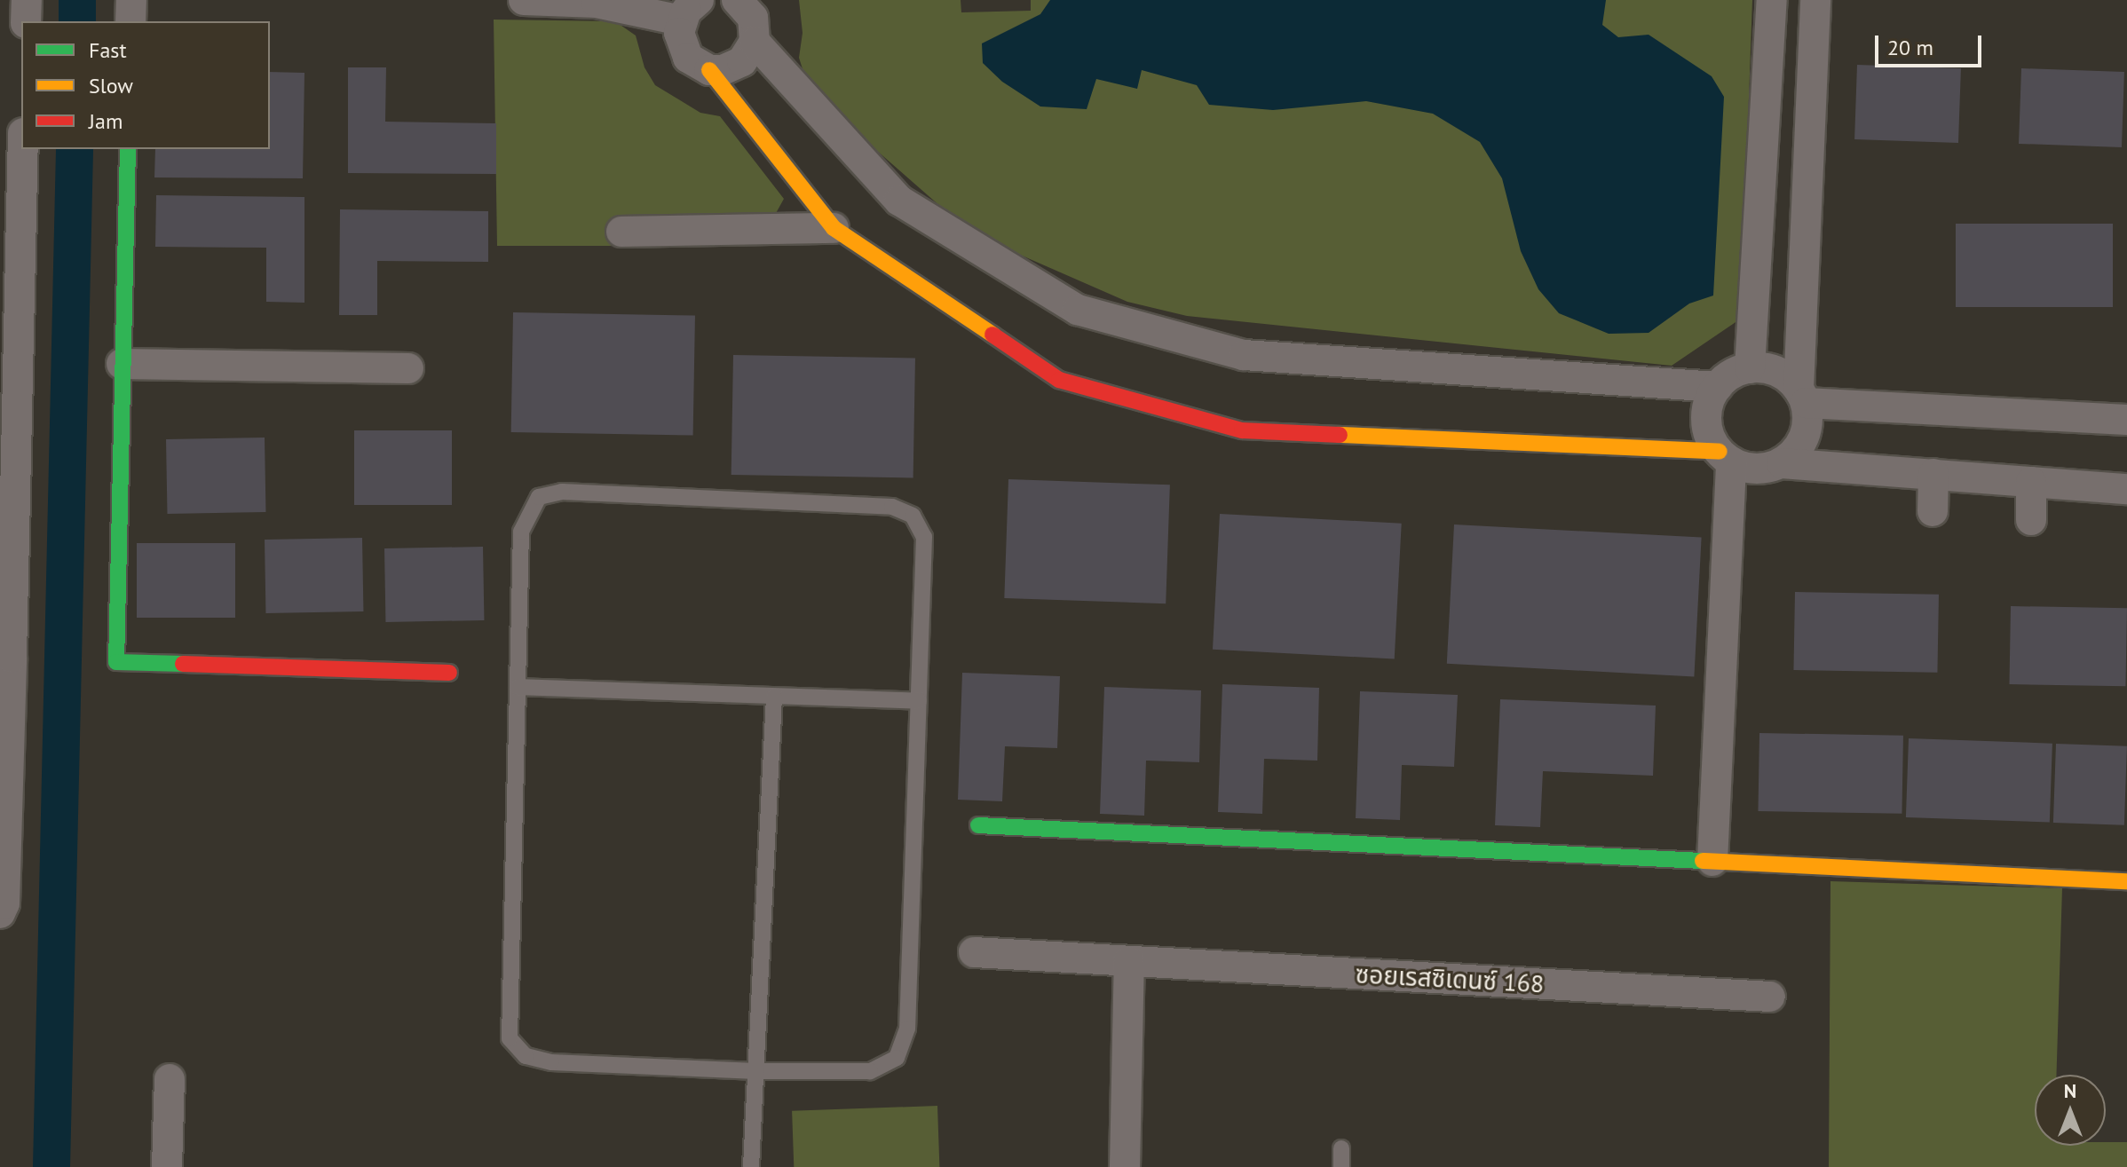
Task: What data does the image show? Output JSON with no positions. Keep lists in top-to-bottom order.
{
  "streets": {
    "street": ["ซอยเรสซิเดนซ์ 168"]
  },
  "legend": ["Fast", "Slow", "Jam"],
  "scale_bar": "20 m",
  "north": "top"
}
